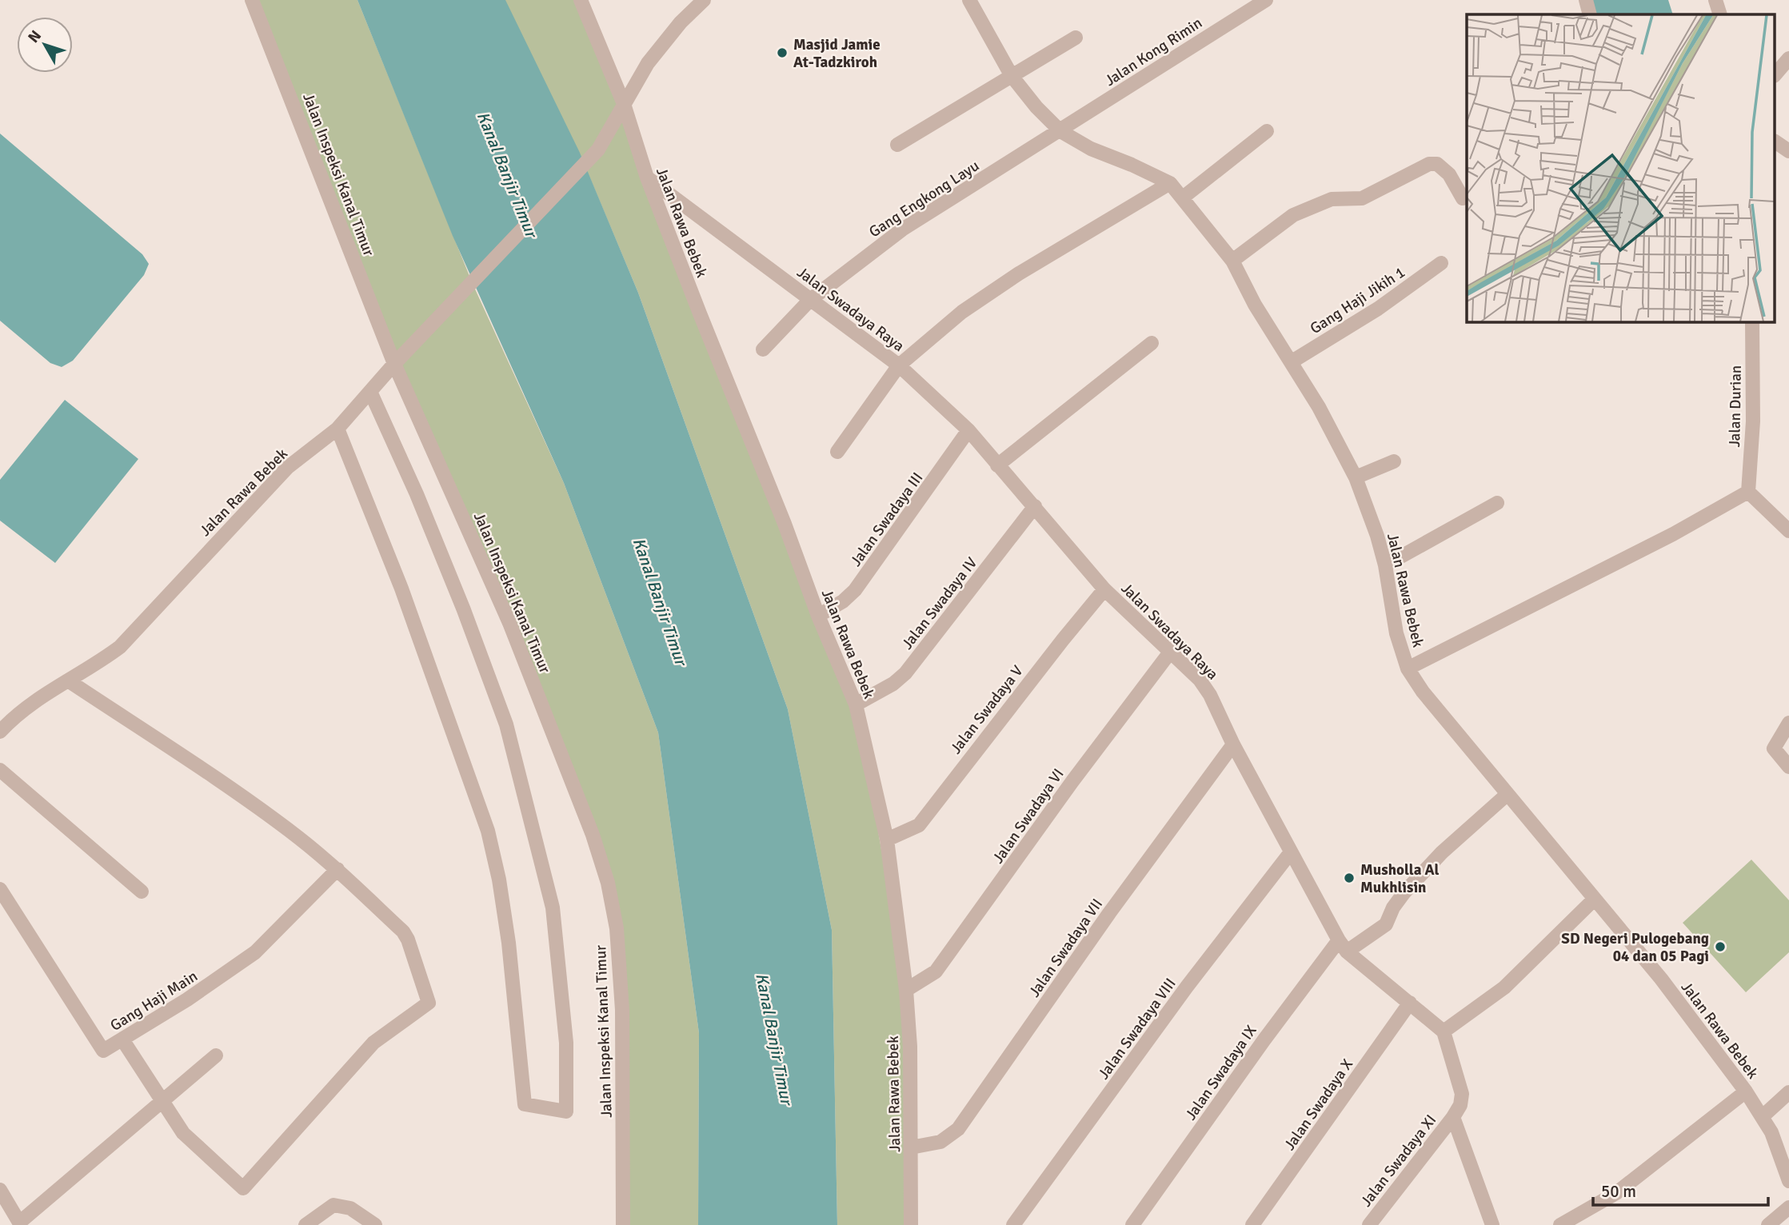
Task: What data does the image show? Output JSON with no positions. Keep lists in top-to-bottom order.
{
  "streets": {
    "street": [
      "Jalan Kong Rimin",
      "Jalan Inspeksi Kanal Timur",
      "Gang Engkong Layu",
      "Jalan Rawa Bebek",
      "Gang Haji Jikih 1",
      "Jalan Swadaya Raya",
      "Jalan Durian",
      "Jalan Swadaya III",
      "Jalan Swadaya IV",
      "Jalan Swadaya V",
      "Jalan Swadaya VI",
      "Jalan Swadaya VII",
      "Gang Haji Main",
      "Jalan Swadaya VIII",
      "Jalan Swadaya IX",
      "Jalan Swadaya X",
      "Jalan Swadaya XI"
    ]
  },
  "crossings": [
    ["Jalan Kong Rimin", "Gang Engkong Layu"],
    ["Jalan Kong Rimin", "Jalan Rawa Bebek"],
    ["Jalan Inspeksi Kanal Timur", "Jalan Rawa Bebek"],
    ["Gang Engkong Layu", "Jalan Rawa Bebek"],
    ["Gang Engkong Layu", "Jalan Swadaya Raya"],
    ["Jalan Rawa Bebek", "Gang Haji Jikih 1"],
    ["Jalan Rawa Bebek", "Jalan Swadaya Raya"],
    ["Jalan Rawa Bebek", "Jalan Swadaya III"],
    ["Jalan Rawa Bebek", "Jalan Swadaya IV"],
    ["Jalan Rawa Bebek", "Jalan Swadaya V"],
    ["Jalan Rawa Bebek", "Jalan Swadaya VI"],
    ["Jalan Rawa Bebek", "Jalan Swadaya VII"],
    ["Jalan Rawa Bebek", "Jalan Swadaya IX"],
    ["Jalan Swadaya Raya", "Jalan Swadaya III"],
    ["Jalan Swadaya Raya", "Jalan Swadaya IV"],
    ["Jalan Swadaya Raya", "Jalan Swadaya V"],
    ["Jalan Swadaya Raya", "Jalan Swadaya VI"],
    ["Jalan Swadaya Raya", "Jalan Swadaya VII"],
    ["Jalan Swadaya Raya", "Jalan Swadaya VIII"],
    ["Jalan Swadaya Raya", "Jalan Swadaya IX"],
    ["Jalan Swadaya Raya", "Jalan Swadaya X"]
  ],
  "water": ["Kanal Banjir Timur"],
  "places": ["Masjid Jamie At-Tadzkiroh", "Musholla Al Mukhlisin", "SD Negeri Pulogebang 04 dan 05 Pagi"],
  "scale_bar": "50 m",
  "north": "top left"
}
